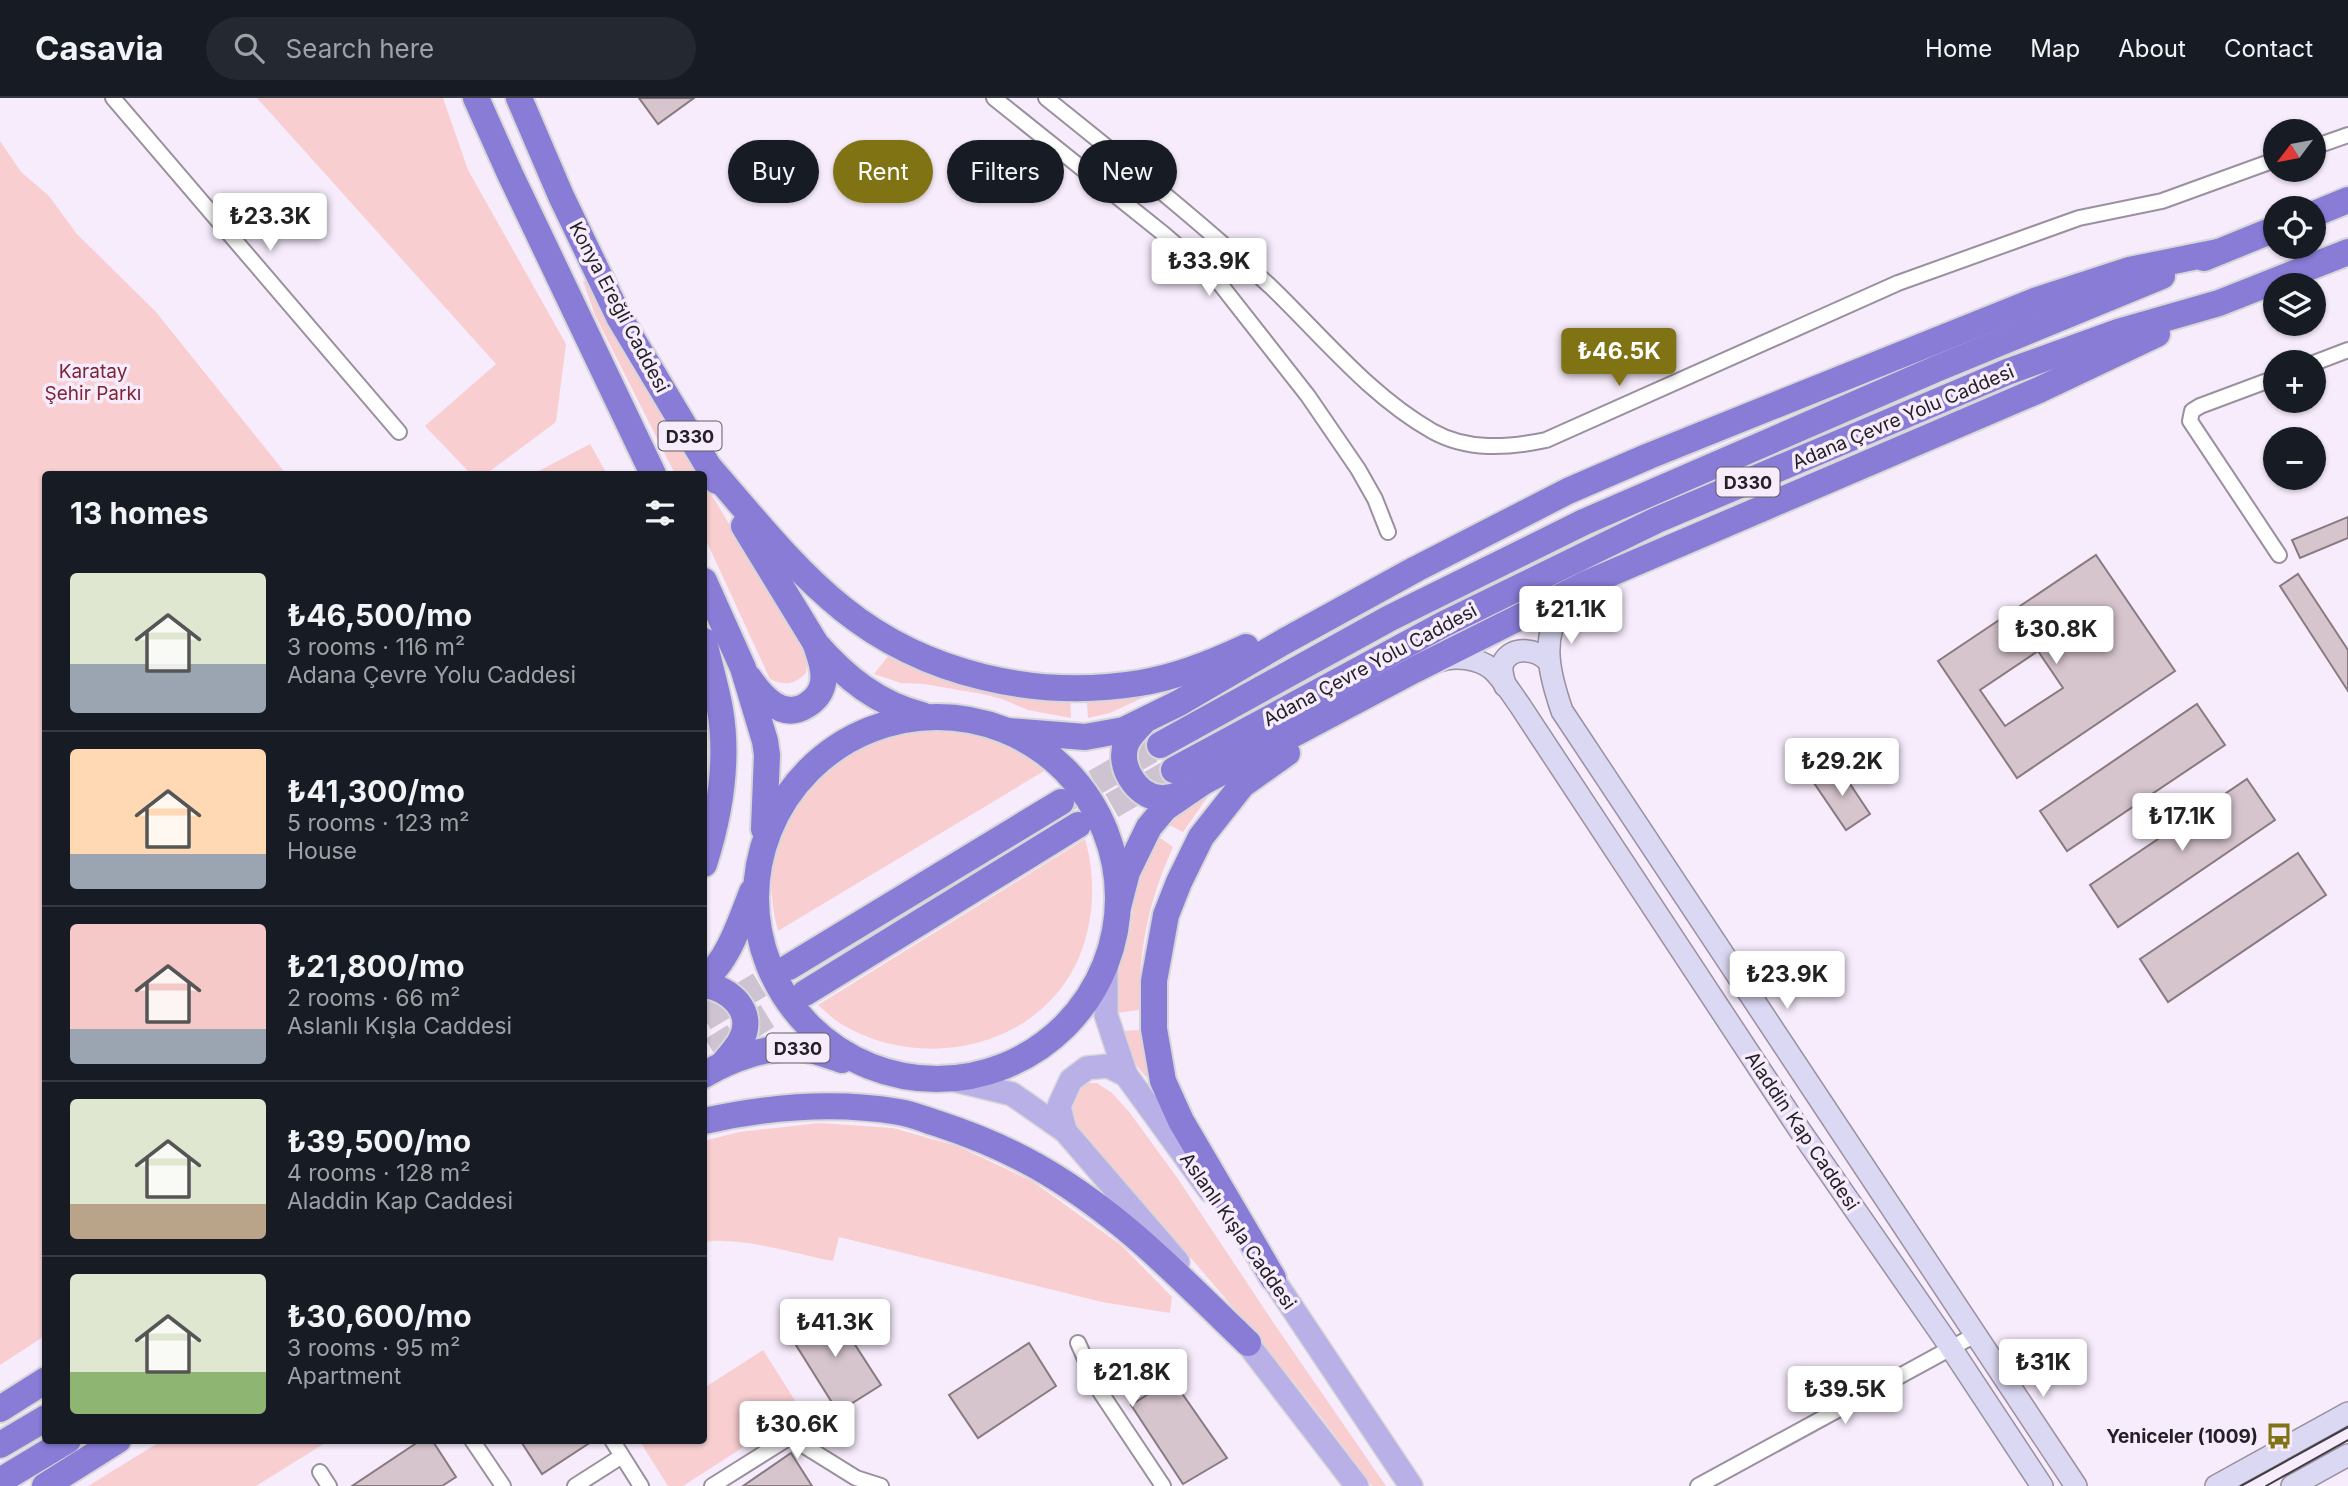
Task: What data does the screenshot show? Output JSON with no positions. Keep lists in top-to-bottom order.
{
  "streets": {
    "highway": ["Konya Ereğli Caddesi", "Adana Çevre Yolu Caddesi", "D330"],
    "main road": ["Aslanlı Kışla Caddesi"],
    "street": ["Aladdin Kap Caddesi"]
  },
  "parks": ["Karatay Şehir Parkı"],
  "places": {
    "bus stop": ["Yeniceler (1009)"]
  },
  "north": "bottom left",
  "page": {
    "header": "Casavia",
    "search": "Search here",
    "nav": [
      "Home",
      "Map",
      "About",
      "Contact"
    ],
    "map_buttons": ["+", "−"],
    "chip": [
      "Buy",
      "Rent",
      "Filters",
      "New"
    ],
    "price": [
      "₺23.3K",
      "₺33.9K",
      "₺46.5K",
      "₺21.1K",
      "₺30.8K",
      "₺29.2K",
      "₺17.1K",
      "₺23.9K",
      "₺41.3K",
      "₺31K",
      "₺21.8K",
      "₺39.5K",
      "₺30.6K"
    ],
    "heading": "13 homes",
    "list": [
      {
        "name": "₺46,500/mo",
        "note": "3 rooms · 116 m² · Adana Çevre Yolu Caddesi"
      },
      {
        "name": "₺41,300/mo",
        "note": "5 rooms · 123 m² · House"
      },
      {
        "name": "₺21,800/mo",
        "note": "2 rooms · 66 m² · Aslanlı Kışla Caddesi"
      },
      {
        "name": "₺39,500/mo",
        "note": "4 rooms · 128 m² · Aladdin Kap Caddesi"
      },
      {
        "name": "₺30,600/mo",
        "note": "3 rooms · 95 m² · Apartment"
      }
    ]
  }
}
